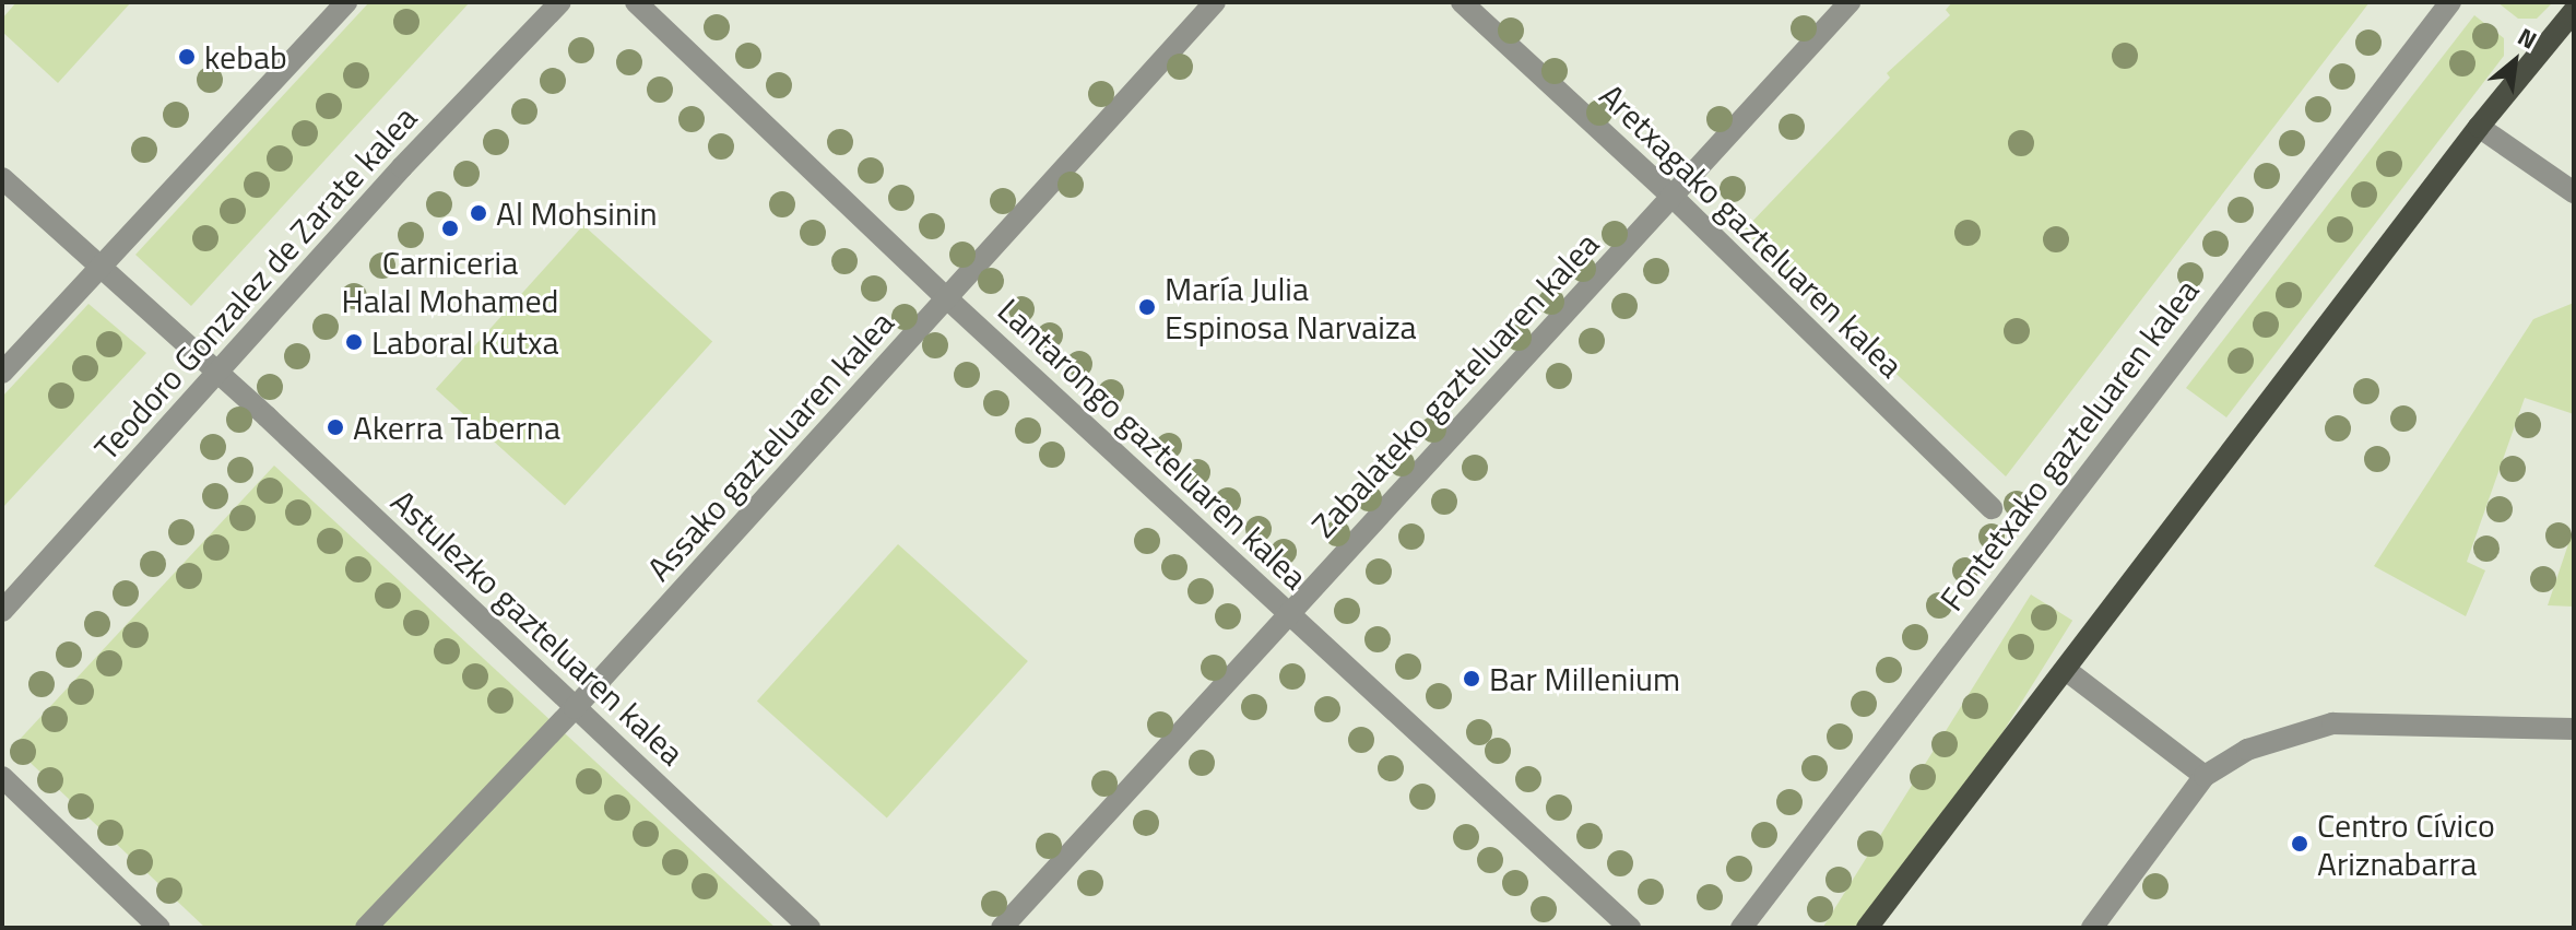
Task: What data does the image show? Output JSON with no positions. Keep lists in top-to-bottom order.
{
  "streets": {
    "street": [
      "Aretxagako gazteluaren kalea",
      "Teodoro Gonzalez de Zarate kalea",
      "Zabalateko gazteluaren kalea",
      "Lantarongo gazteluaren kalea",
      "Fontetxako gazteluaren kalea",
      "Assako gazteluaren kalea",
      "Astulezko gazteluaren kalea"
    ]
  },
  "crossings": [
    ["Aretxagako gazteluaren kalea", "Zabalateko gazteluaren kalea"],
    ["Teodoro Gonzalez de Zarate kalea", "Astulezko gazteluaren kalea"],
    ["Zabalateko gazteluaren kalea", "Lantarongo gazteluaren kalea"],
    ["Lantarongo gazteluaren kalea", "Assako gazteluaren kalea"],
    ["Assako gazteluaren kalea", "Astulezko gazteluaren kalea"]
  ],
  "places": [
    "kebab",
    "Al Mohsinin",
    "Carniceria Halal Mohamed",
    "María Julia Espinosa Narvaiza",
    "Laboral Kutxa",
    "Akerra Taberna",
    "Bar Millenium",
    "Centro Cívico Ariznabarra"
  ],
  "north": "top right"
}
